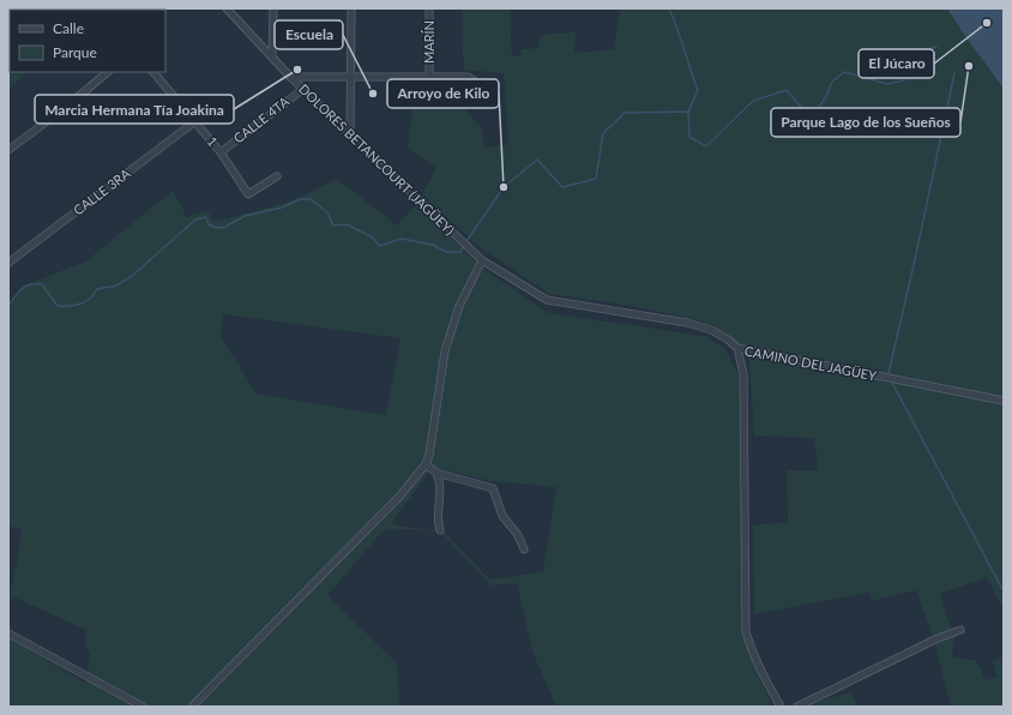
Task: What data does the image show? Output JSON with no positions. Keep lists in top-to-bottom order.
{
  "streets": {
    "street": [
      "MARÍN",
      "CALLE 4TA",
      "1",
      "DOLORES BETANCOURT (JAGÜEY)",
      "CALLE 3RA",
      "CAMINO DEL JAGÜEY"
    ]
  },
  "crossings": [
    ["CALLE 4TA", "1"],
    ["CALLE 4TA", "DOLORES BETANCOURT (JAGÜEY)"],
    ["1", "CALLE 3RA"],
    ["DOLORES BETANCOURT (JAGÜEY)", "CAMINO DEL JAGÜEY"]
  ],
  "places": [
    "El Júcaro",
    "Parque Lago de los Sueños",
    "Marcia Hermana Tía Joakina",
    "Escuela",
    "Arroyo de Kilo"
  ],
  "legend": ["Calle", "Parque"]
}
